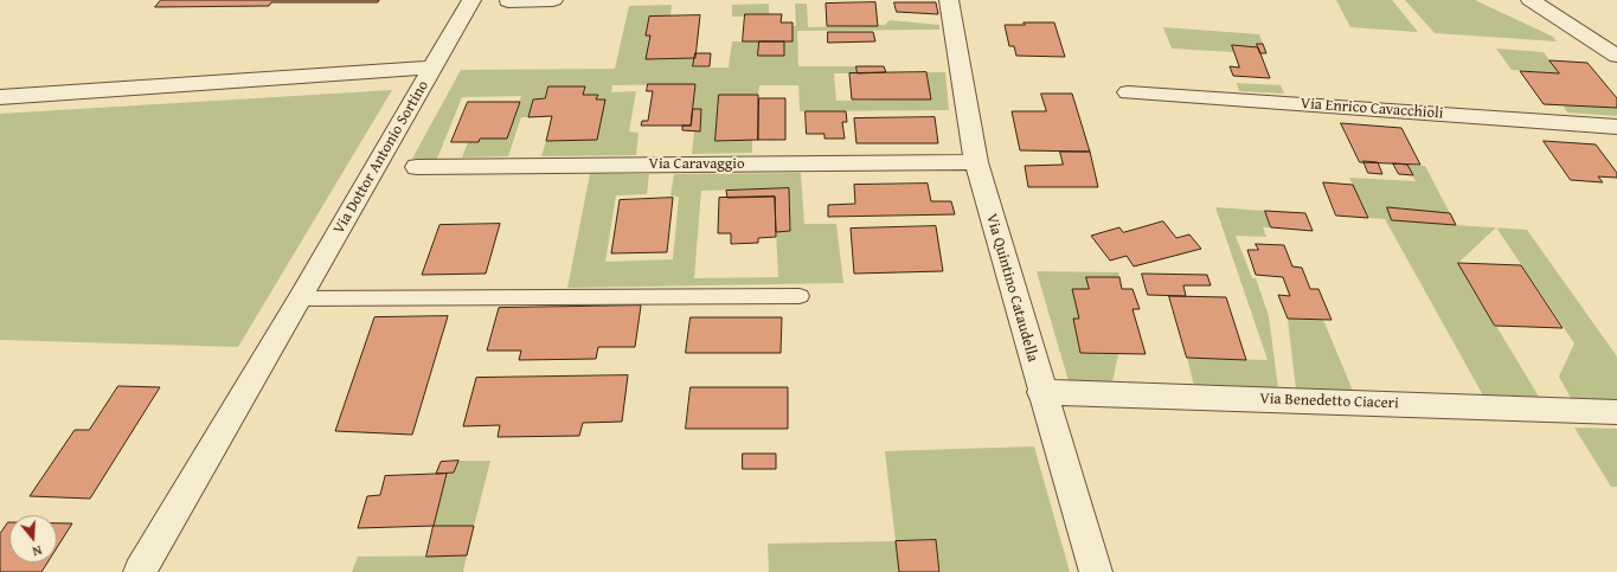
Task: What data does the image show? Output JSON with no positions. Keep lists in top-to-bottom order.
{
  "streets": {
    "street": [
      "Via Enrico Cavacchioli",
      "Via Dottor Antonio Sortino",
      "Via Caravaggio",
      "Via Quintino Cataudella",
      "Via Benedetto Ciaceri"
    ]
  },
  "crossings": [
    ["Via Caravaggio", "Via Quintino Cataudella"],
    ["Via Quintino Cataudella", "Via Benedetto Ciaceri"]
  ],
  "north": "bottom"
}
